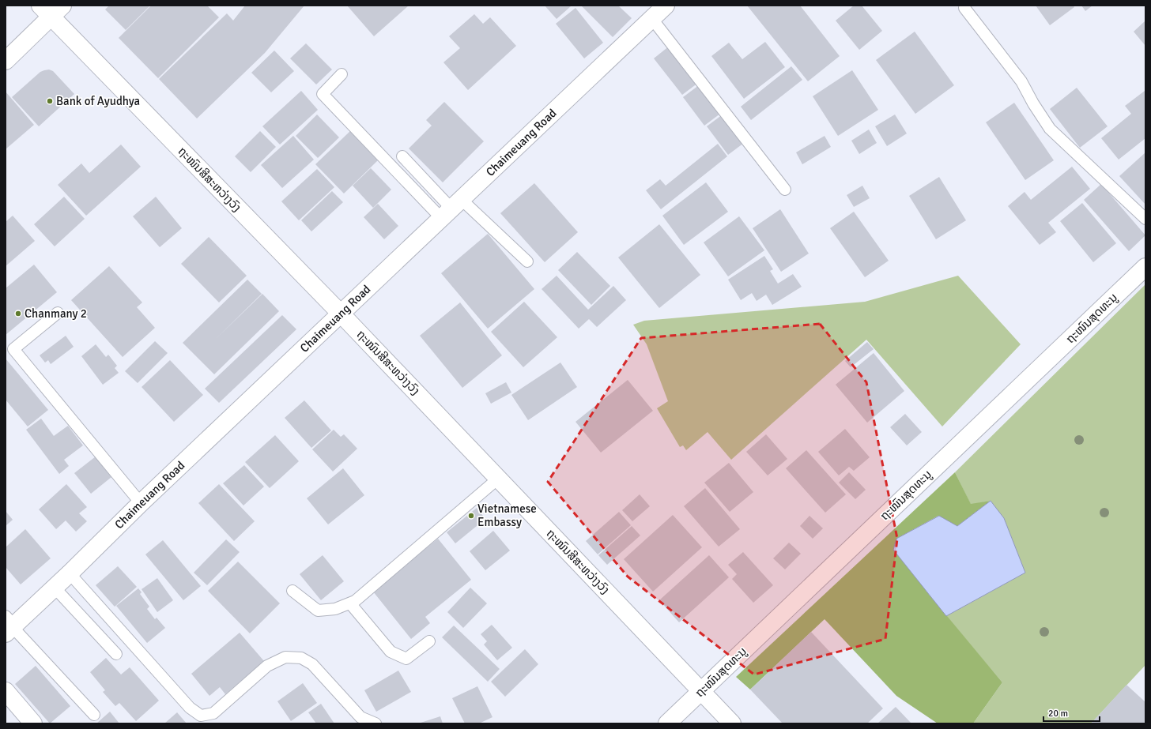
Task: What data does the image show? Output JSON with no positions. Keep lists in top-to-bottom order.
{
  "streets": {
    "street": ["Chaimeuang Road", "ຖະໜົນສີສະຫວ່າງວົງ", "ຖະໜົນສຸດທະນູ"]
  },
  "crossings": [
    ["Chaimeuang Road", "ຖະໜົນສີສະຫວ່າງວົງ"],
    ["ຖະໜົນສີສະຫວ່າງວົງ", "ຖະໜົນສຸດທະນູ"]
  ],
  "places": ["Bank of Ayudhya", "Chanmany 2", "Vietnamese Embassy"],
  "scale_bar": "20 m"
}
